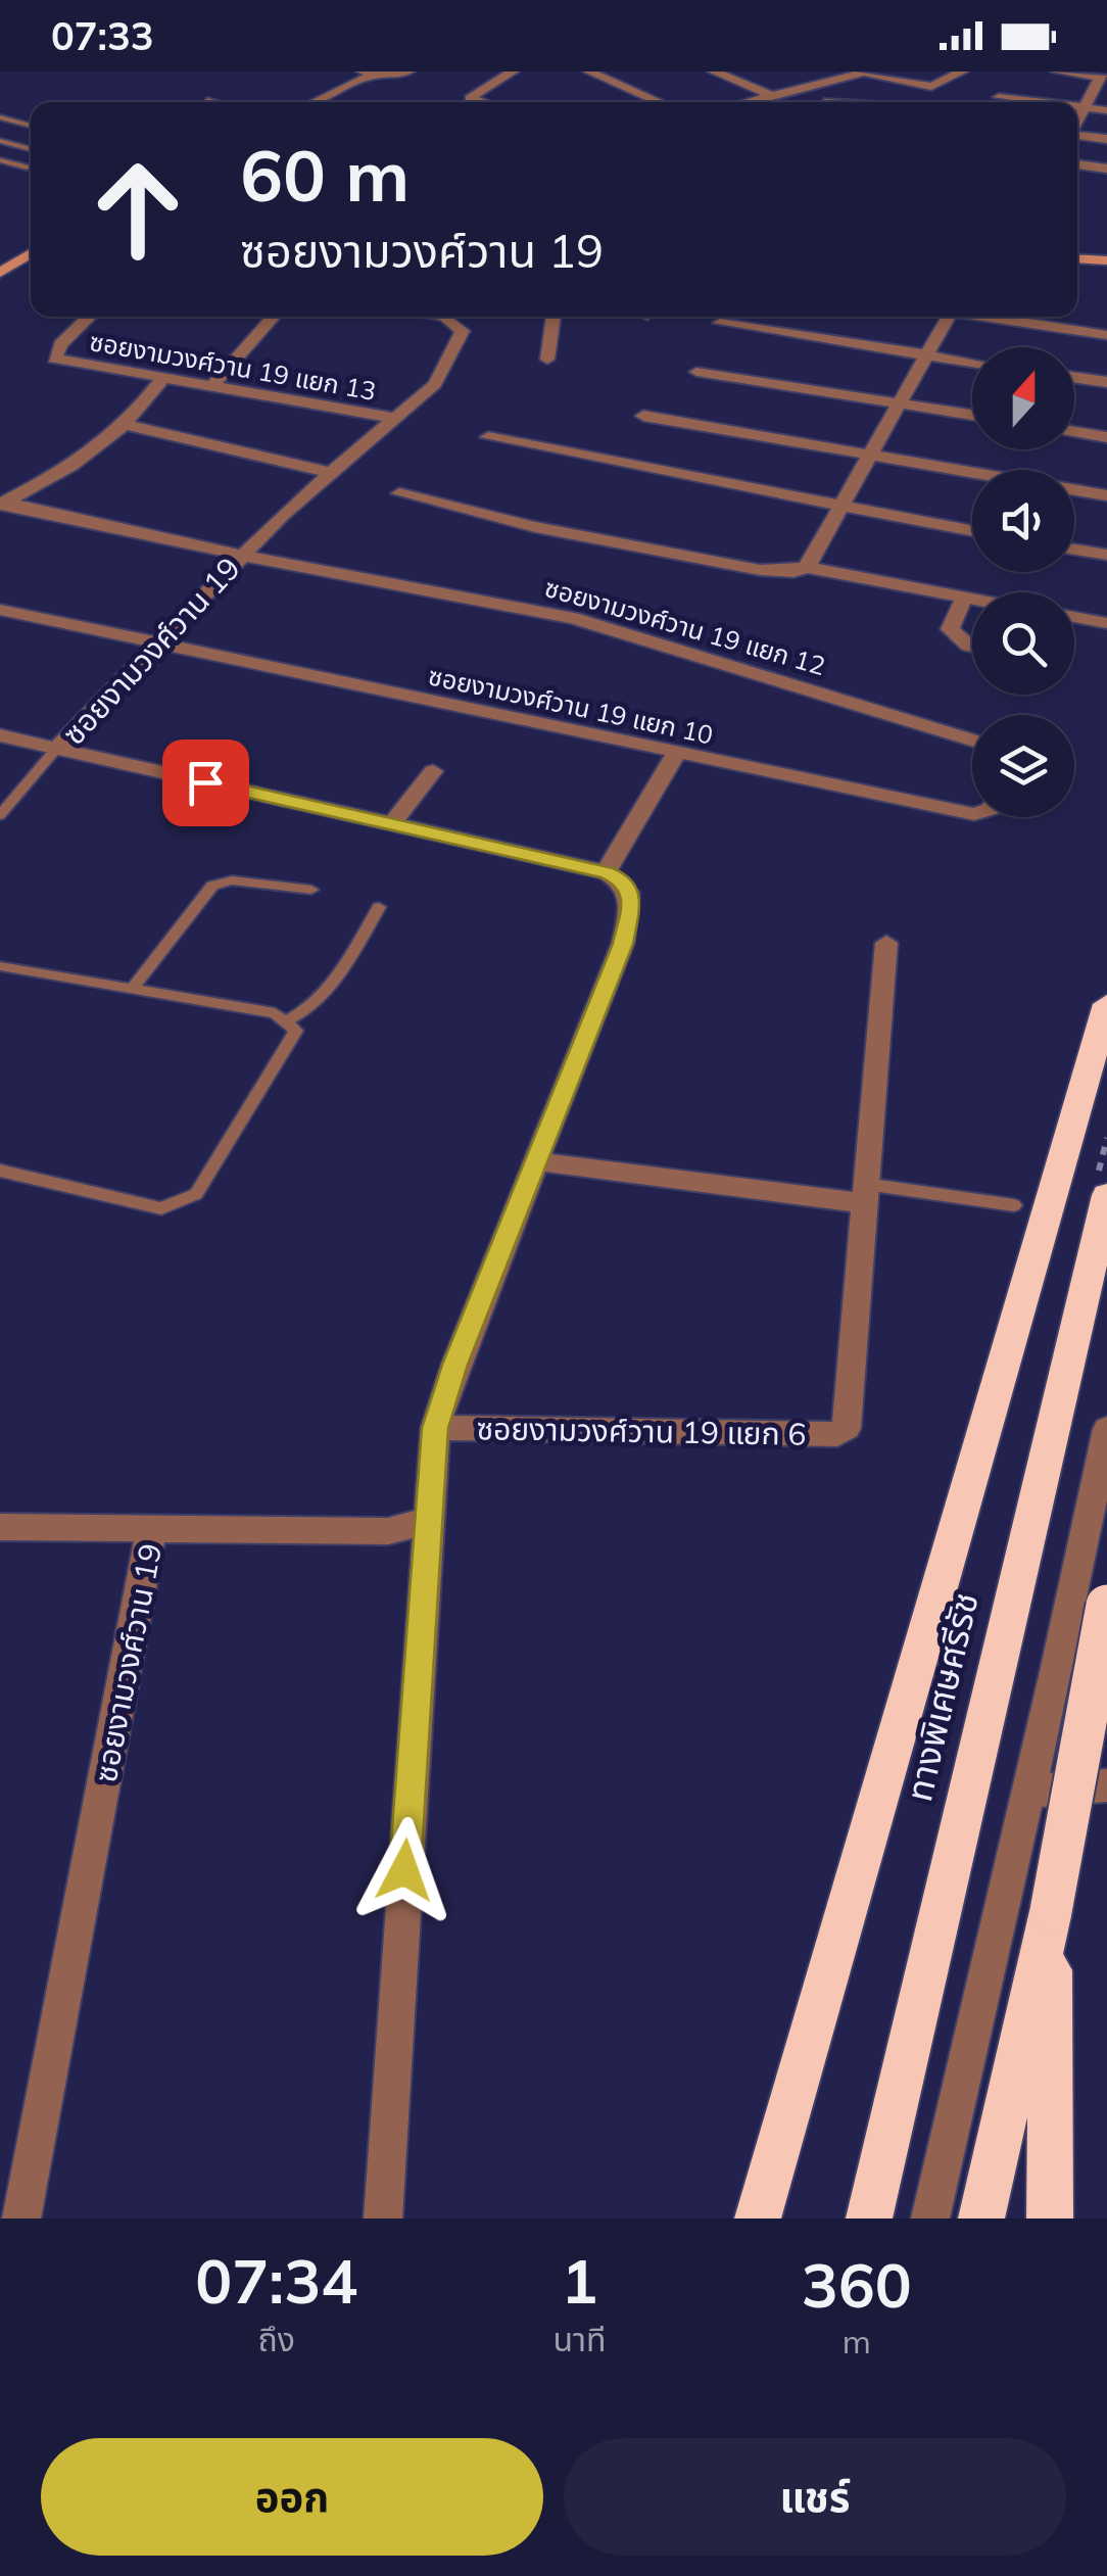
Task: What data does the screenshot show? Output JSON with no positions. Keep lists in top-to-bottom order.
{
  "streets": {
    "highway": ["ทางพิเศษศรีรัช"],
    "street": [
      "ซอยงามวงศ์วาน 19 แยก 13",
      "ซอยงามวงศ์วาน 19 แยก 12",
      "ซอยงามวงศ์วาน 19",
      "ซอยงามวงศ์วาน 19 แยก 10",
      "ซอยงามวงศ์วาน 19 แยก 6"
    ]
  },
  "crossings": [
    ["ซอยงามวงศ์วาน 19 แยก 13", "ซอยงามวงศ์วาน 19"],
    ["ซอยงามวงศ์วาน 19 แยก 12", "ซอยงามวงศ์วาน 19"],
    ["ซอยงามวงศ์วาน 19", "ซอยงามวงศ์วาน 19 แยก 10"]
  ],
  "north": "top",
  "page": {
    "status": "07:33",
    "turn": ["60 m", "ซอยงามวงศ์วาน 19"],
    "eta": [
      "07:34",
      "ถึง",
      "1",
      "นาที",
      "360",
      "m"
    ],
    "buttons": ["ออก", "แชร์"]
  }
}
